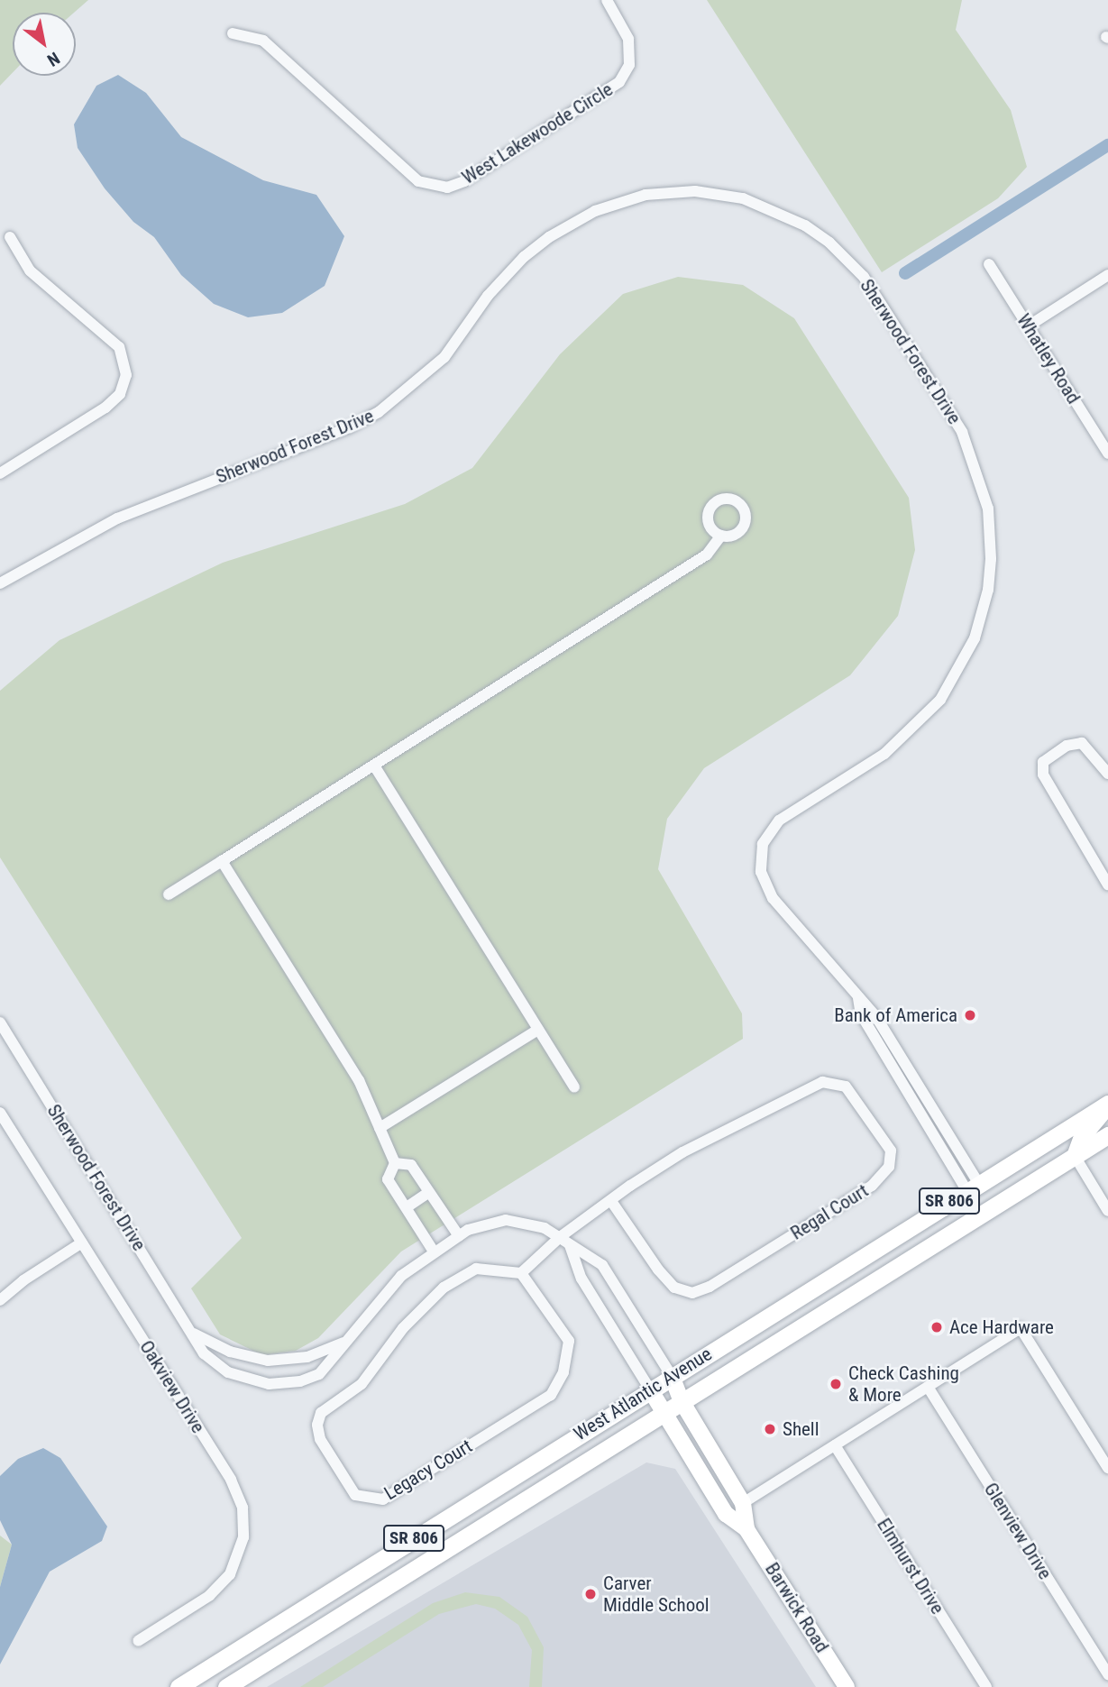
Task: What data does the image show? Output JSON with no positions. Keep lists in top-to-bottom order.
{
  "streets": {
    "main road": ["SR 806", "West Atlantic Avenue"],
    "street": [
      "West Lakewoode Circle",
      "Sherwood Forest Drive",
      "Whatley Road",
      "Regal Court",
      "Oakview Drive",
      "Legacy Court",
      "Glenview Drive",
      "Elmhurst Drive",
      "Barwick Road"
    ]
  },
  "crossings": [
    ["Sherwood Forest Drive", "Regal Court"],
    ["Sherwood Forest Drive", "West Atlantic Avenue"],
    ["Sherwood Forest Drive", "Barwick Road"],
    ["West Atlantic Avenue", "Barwick Road"]
  ],
  "places": [
    "Bank of America",
    "Ace Hardware",
    "Check Cashing & More",
    "Shell",
    "Carver Middle School"
  ],
  "north": "bottom right"
}
